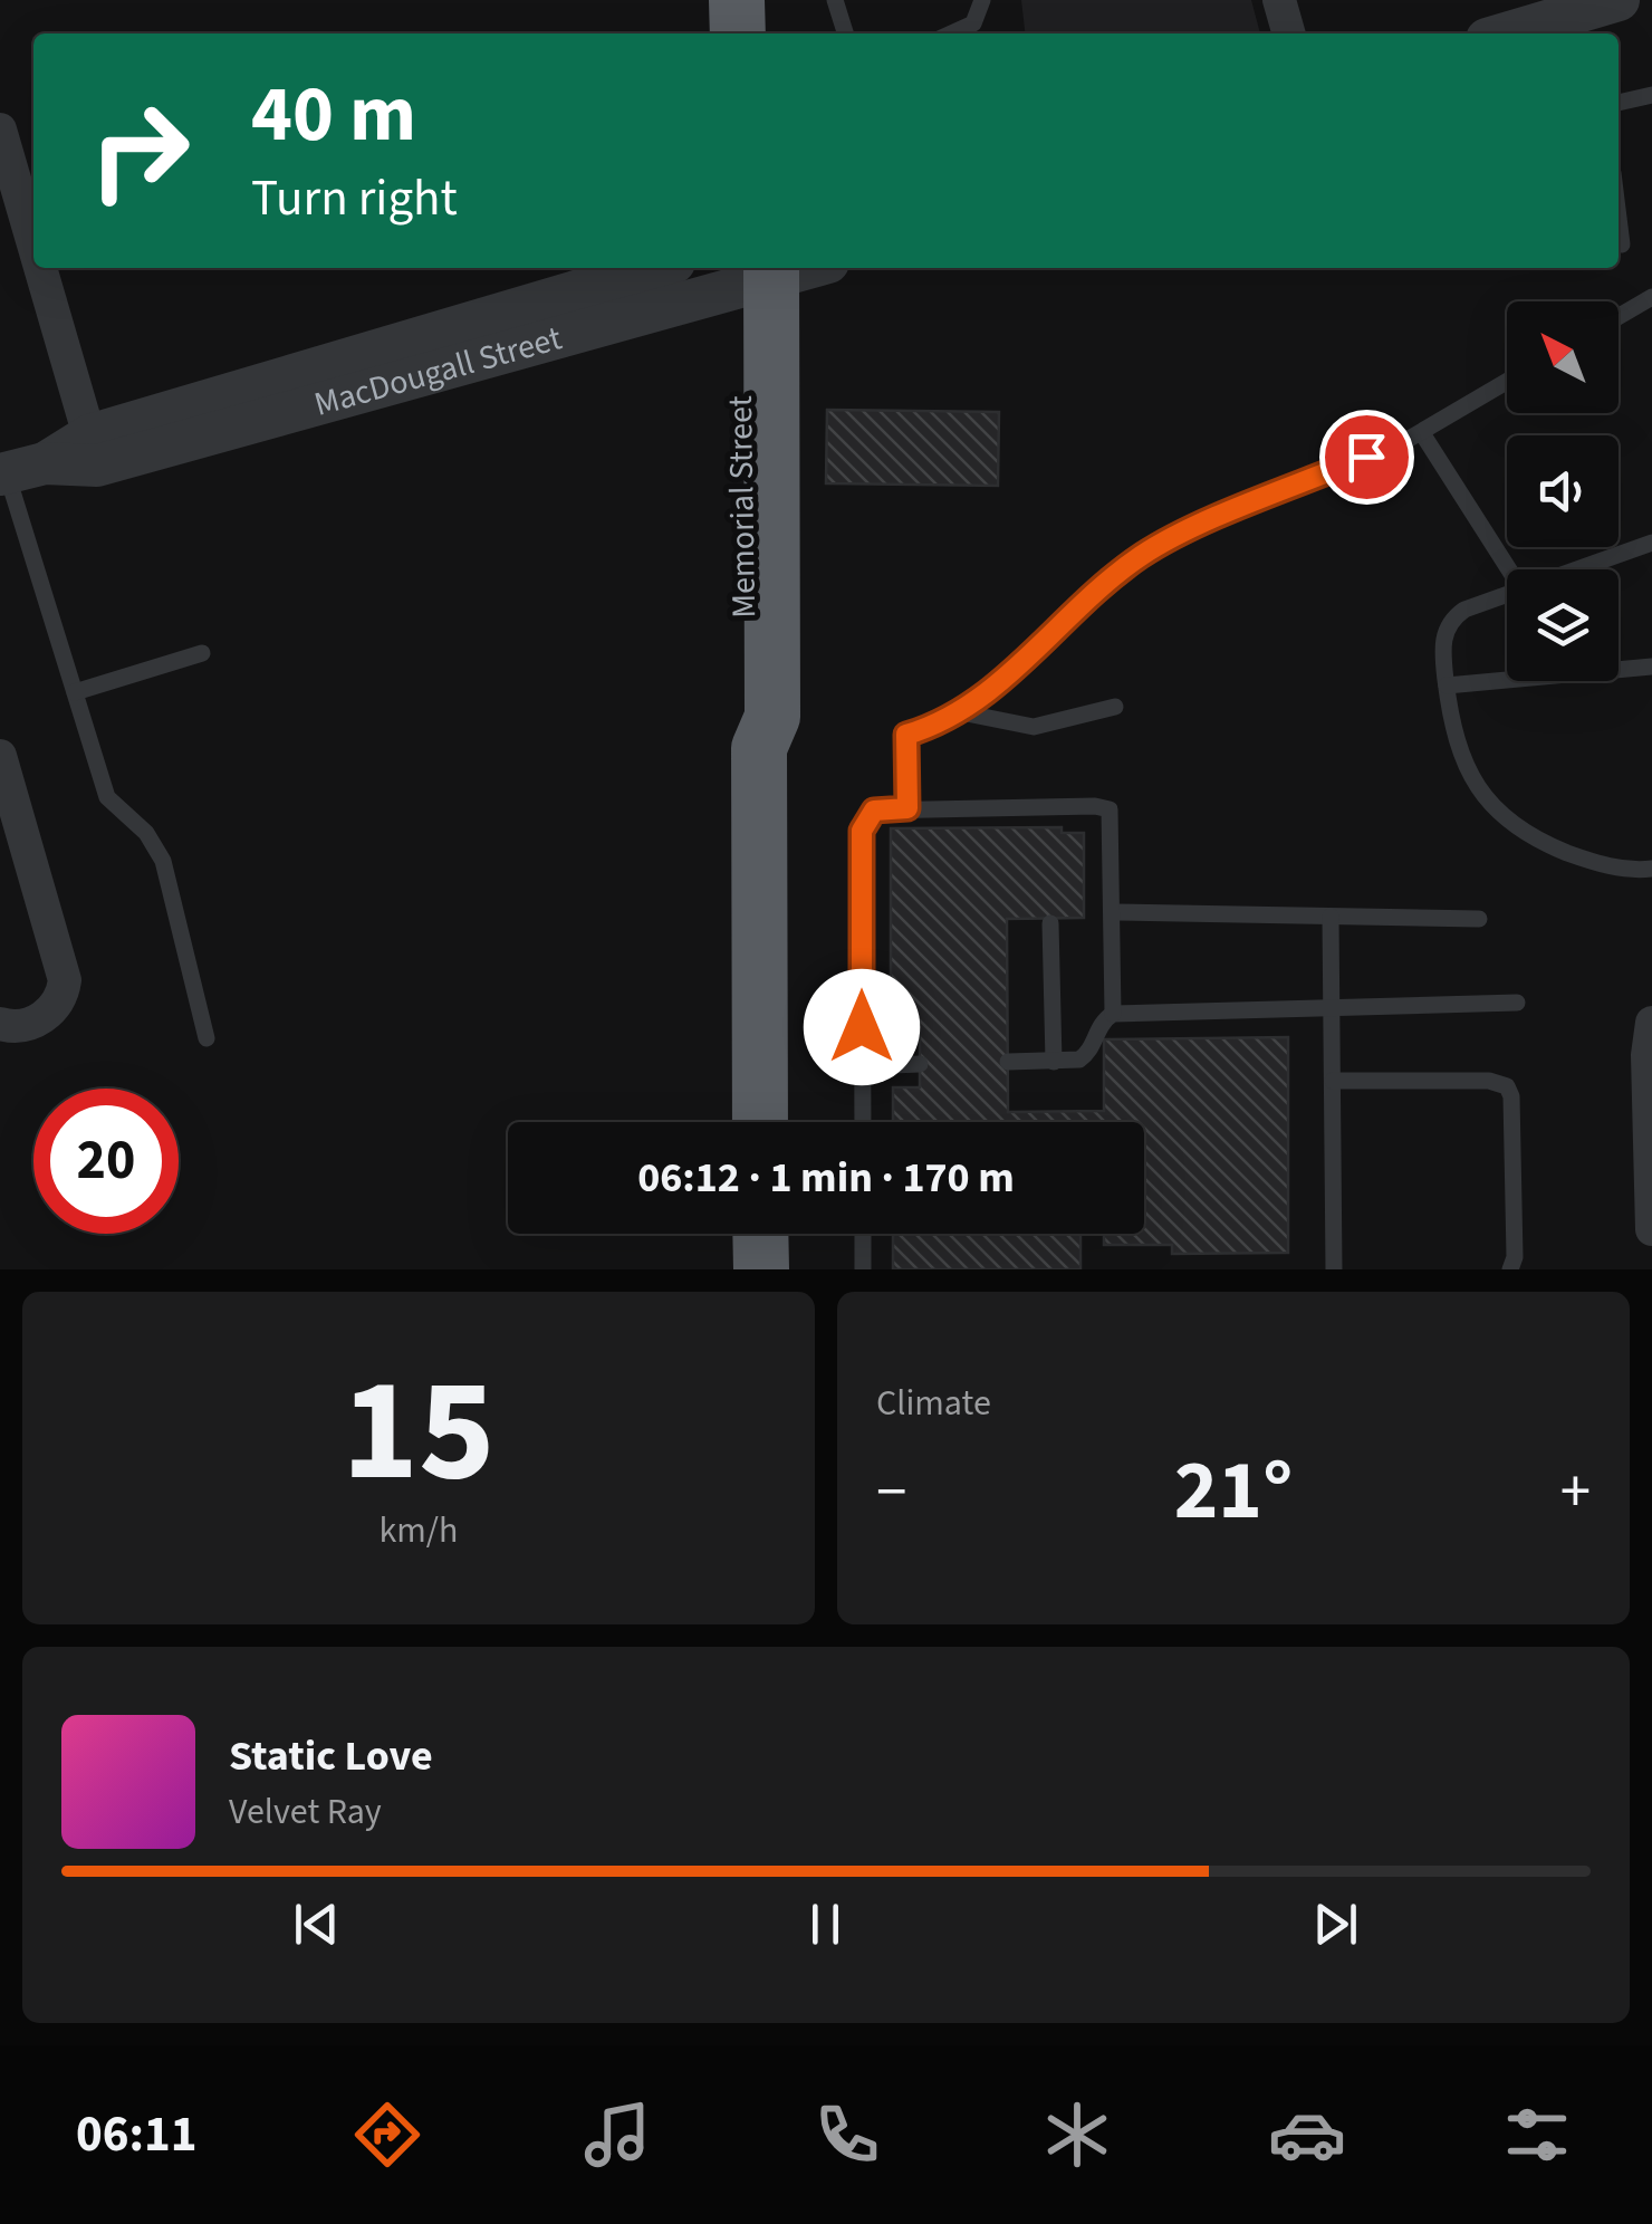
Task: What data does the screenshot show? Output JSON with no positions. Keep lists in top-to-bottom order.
{
  "streets": {
    "highway": ["Memorial Street"],
    "street": ["MacDougall Street"]
  },
  "crossings": [
    ["MacDougall Street", "Memorial Street"]
  ],
  "north": "top left",
  "page": {
    "turn": ["40 m", "Turn right"],
    "limit": "20",
    "trip": "06:12 · 1 min · 170 m",
    "tile": [
      ["15", "km/h"],
      "Climate"
    ],
    "heat": ["−", "21°", "+"],
    "song": ["Static Love", "Velvet Ray"],
    "tabs": "06:11"
  }
}
